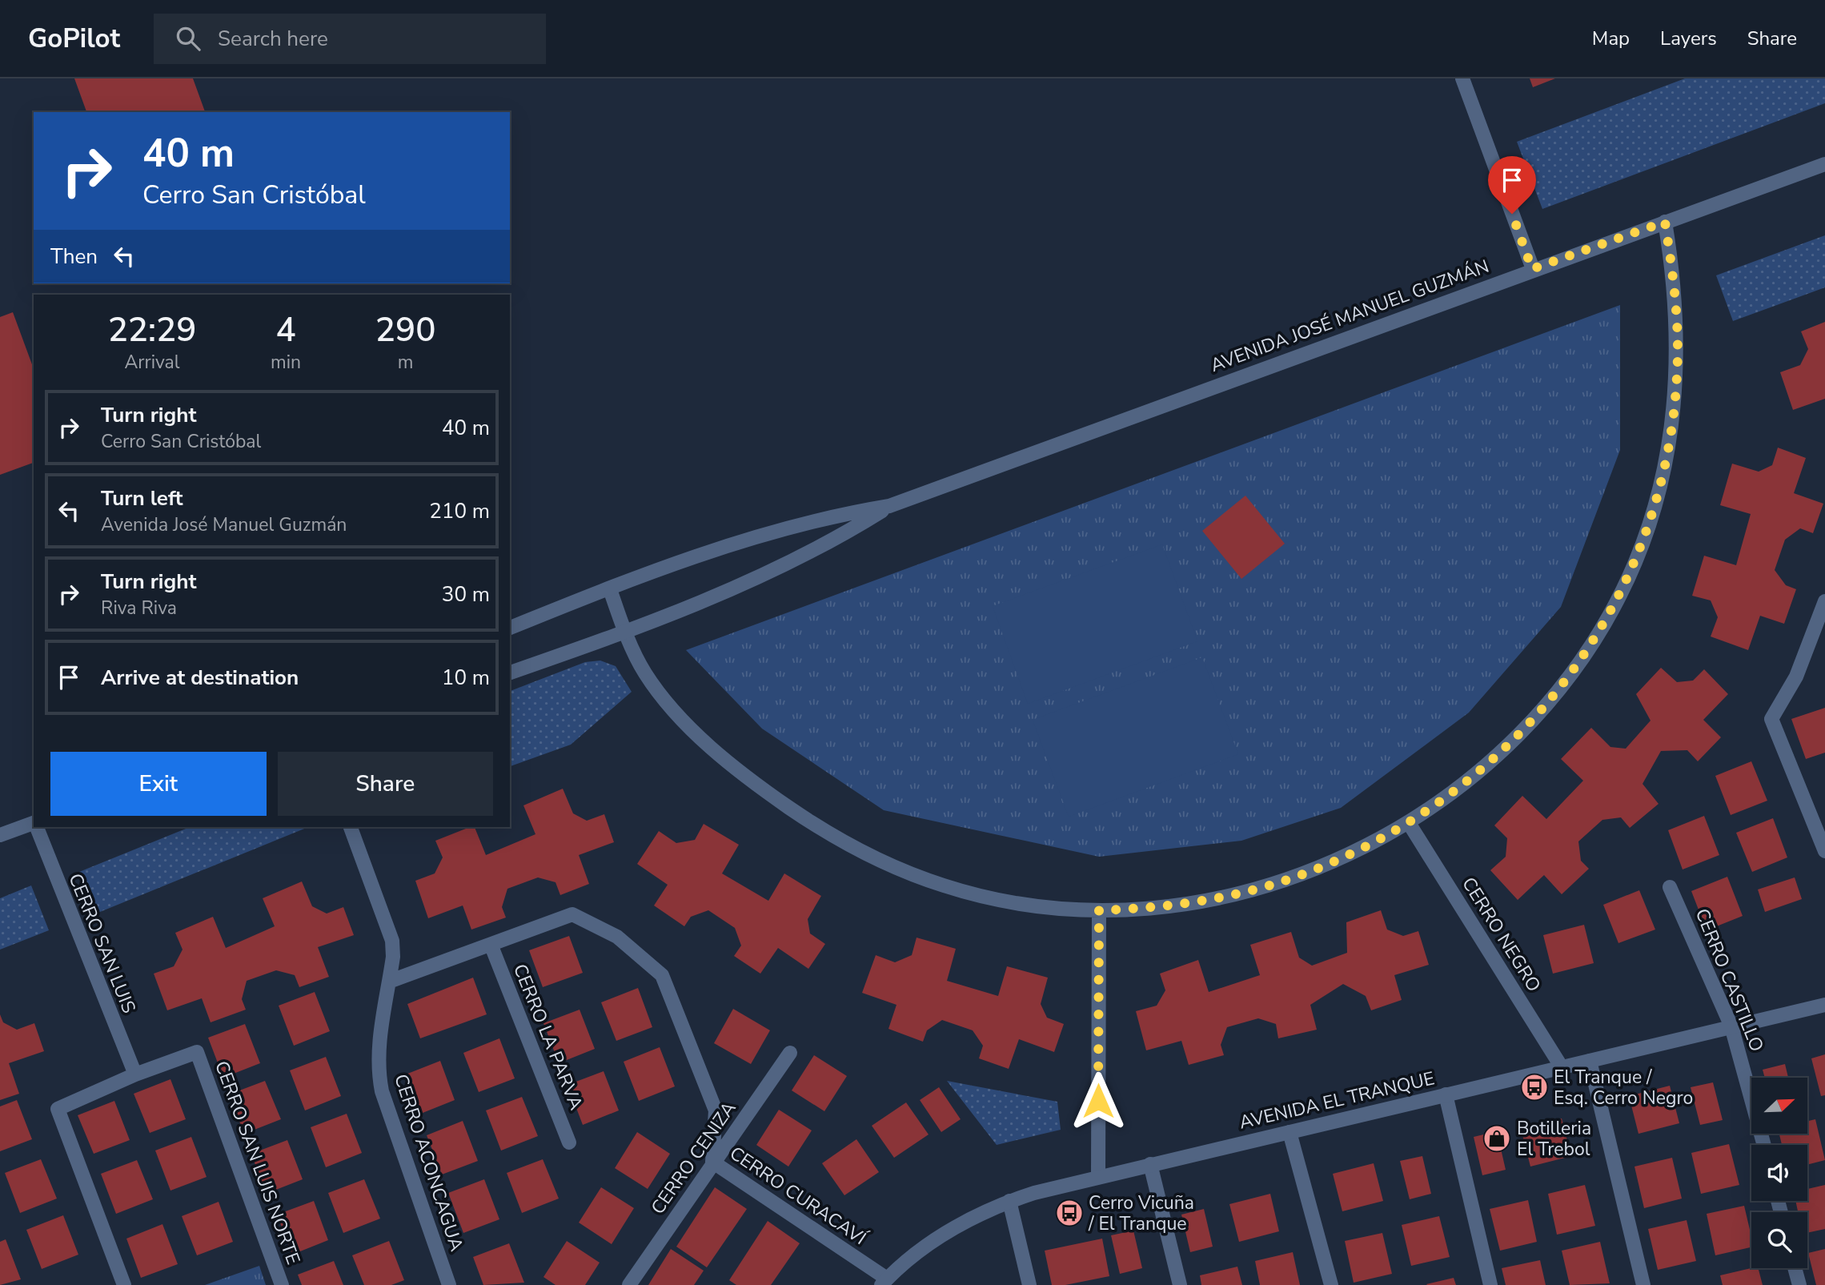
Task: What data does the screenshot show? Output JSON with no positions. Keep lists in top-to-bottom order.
{
  "streets": {
    "street": [
      "AVENIDA JOSÉ MANUEL GUZMÁN",
      "CERRO NEGRO",
      "CERRO SAN LUIS",
      "CERRO CASTILLO",
      "CERRO LA PARVA",
      "AVENIDA EL TRANQUE",
      "CERRO CENIZA",
      "CERRO SAN LUIS NORTE",
      "CERRO ACONCAGUA",
      "CERRO CURACAVÍ"
    ]
  },
  "crossings": [
    ["CERRO NEGRO", "AVENIDA EL TRANQUE"],
    ["CERRO SAN LUIS", "CERRO SAN LUIS NORTE"],
    ["CERRO CASTILLO", "AVENIDA EL TRANQUE"],
    ["CERRO LA PARVA", "CERRO CURACAVÍ"],
    ["AVENIDA EL TRANQUE", "CERRO CURACAVÍ"],
    ["CERRO CENIZA", "CERRO CURACAVÍ"],
    ["CERRO ACONCAGUA", "CERRO CURACAVÍ"]
  ],
  "places": {
    "bus stop": ["El Tranque / Esq. Cerro Negro", "Cerro Vicuña / El Tranque"],
    "shop": ["Botilleria El Trebol"]
  },
  "north": "top right",
  "page": {
    "header": "GoPilot",
    "search": "Search here",
    "nav": ["Map", "Layers", "Share"],
    "turn": ["40 m", "Cerro San Cristóbal"],
    "then": "Then",
    "eta": [
      "22:29",
      "Arrival",
      "4",
      "min",
      "290",
      "m"
    ],
    "list": [
      {
        "name": "Turn right",
        "note": "Cerro San Cristóbal",
        "value": "40 m"
      },
      {
        "name": "Turn left",
        "note": "Avenida José Manuel Guzmán",
        "value": "210 m"
      },
      {
        "name": "Turn right",
        "note": "Riva Riva",
        "value": "30 m"
      },
      {
        "name": "Arrive at destination",
        "value": "10 m"
      }
    ],
    "buttons": ["Exit", "Share"]
  }
}
